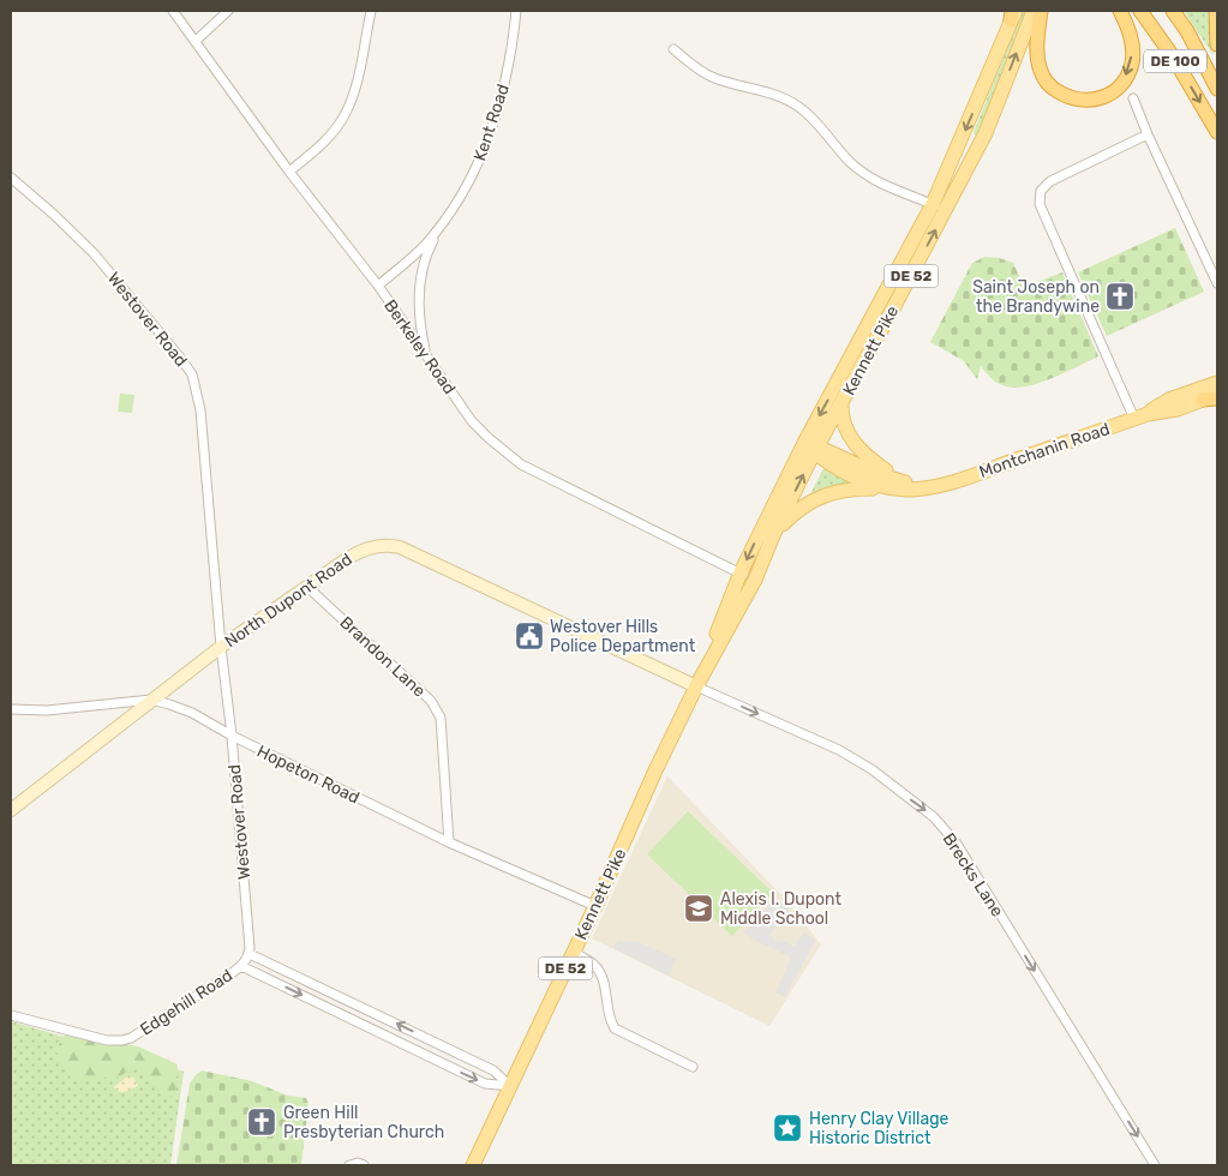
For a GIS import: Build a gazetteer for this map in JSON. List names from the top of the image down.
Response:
{
  "streets": {
    "highway": ["DE 100"],
    "main road": [
      "DE 52",
      "Kennett Pike",
      "Montchanin Road",
      "North Dupont Road"
    ],
    "street": [
      "Kent Road",
      "Westover Road",
      "Berkeley Road",
      "Brandon Lane",
      "Hopeton Road",
      "Brecks Lane",
      "Edgehill Road"
    ]
  },
  "crossings": [
    ["Kent Road", "Berkeley Road"],
    ["Westover Road", "North Dupont Road"],
    ["Westover Road", "Hopeton Road"],
    ["Westover Road", "Edgehill Road"],
    ["Berkeley Road", "Kennett Pike"],
    ["Kennett Pike", "Montchanin Road"],
    ["Kennett Pike", "North Dupont Road"],
    ["Kennett Pike", "Hopeton Road"],
    ["Kennett Pike", "Brecks Lane"],
    ["North Dupont Road", "Brandon Lane"],
    ["North Dupont Road", "Hopeton Road"],
    ["North Dupont Road", "Brecks Lane"],
    ["Brandon Lane", "Hopeton Road"]
  ],
  "one_way": ["Brecks Lane"],
  "places": {
    "church": ["Saint Joseph on the Brandywine", "Green Hill Presbyterian Church"],
    "public building": ["Westover Hills Police Department"],
    "school or university": ["Alexis I. Dupont Middle School"],
    "place": ["Henry Clay Village Historic District"]
  }
}
